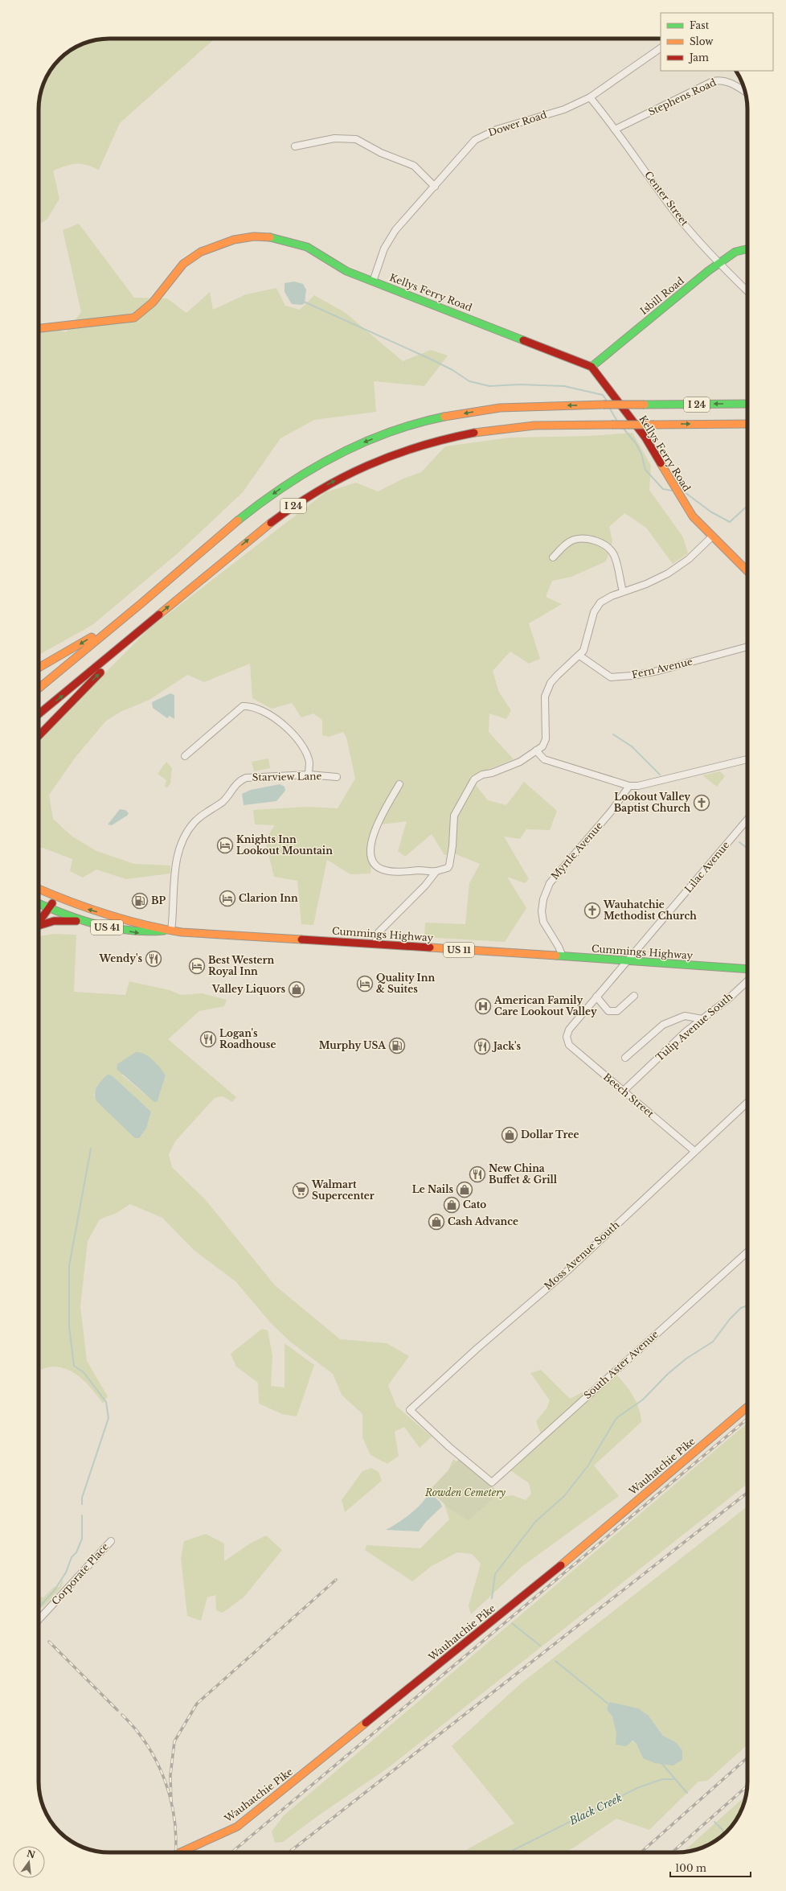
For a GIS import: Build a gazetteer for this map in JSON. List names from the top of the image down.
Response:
{
  "streets": {
    "main road": [
      "Kellys Ferry Road",
      "Isbill Road",
      "I 24",
      "US 41",
      "Cummings Highway",
      "US 11",
      "Wauhatchie Pike"
    ],
    "street": [
      "Stephens Road",
      "Dower Road",
      "Center Street",
      "Fern Avenue",
      "Starview Lane",
      "Myrtle Avenue",
      "Lilac Avenue",
      "Tulip Avenue South",
      "Beech Street",
      "Moss Avenue South",
      "South Aster Avenue",
      "Corporate Place"
    ]
  },
  "crossings": [
    ["Stephens Road", "Center Street"],
    ["Dower Road", "Center Street"],
    ["Dower Road", "Kellys Ferry Road"],
    ["Center Street", "Isbill Road"],
    ["Kellys Ferry Road", "Isbill Road"],
    ["Starview Lane", "Cummings Highway"],
    ["Myrtle Avenue", "Cummings Highway"],
    ["Lilac Avenue", "Cummings Highway"],
    ["Lilac Avenue", "Beech Street"],
    ["Tulip Avenue South", "Beech Street"],
    ["Beech Street", "Moss Avenue South"],
    ["Moss Avenue South", "South Aster Avenue"]
  ],
  "water": ["Black Creek"],
  "parks": ["Rowden Cemetery"],
  "places": {
    "church": ["Lookout Valley Baptist Church", "Wauhatchie Methodist Church"],
    "hotel": [
      "Knights Inn Lookout Mountain",
      "Clarion Inn",
      "Best Western Royal Inn",
      "Quality Inn & Suites"
    ],
    "fuel station": ["BP", "Murphy USA"],
    "restaurant": [
      "Wendy's",
      "Logan's Roadhouse",
      "Jack's",
      "New China Buffet & Grill"
    ],
    "shop": [
      "Valley Liquors",
      "Dollar Tree",
      "Le Nails",
      "Cato",
      "Cash Advance"
    ],
    "hospital": ["American Family Care Lookout Valley"],
    "supermarket": ["Walmart Supercenter"]
  },
  "legend": ["Fast", "Slow", "Jam"],
  "scale_bar": "100 m",
  "north": "top"
}
